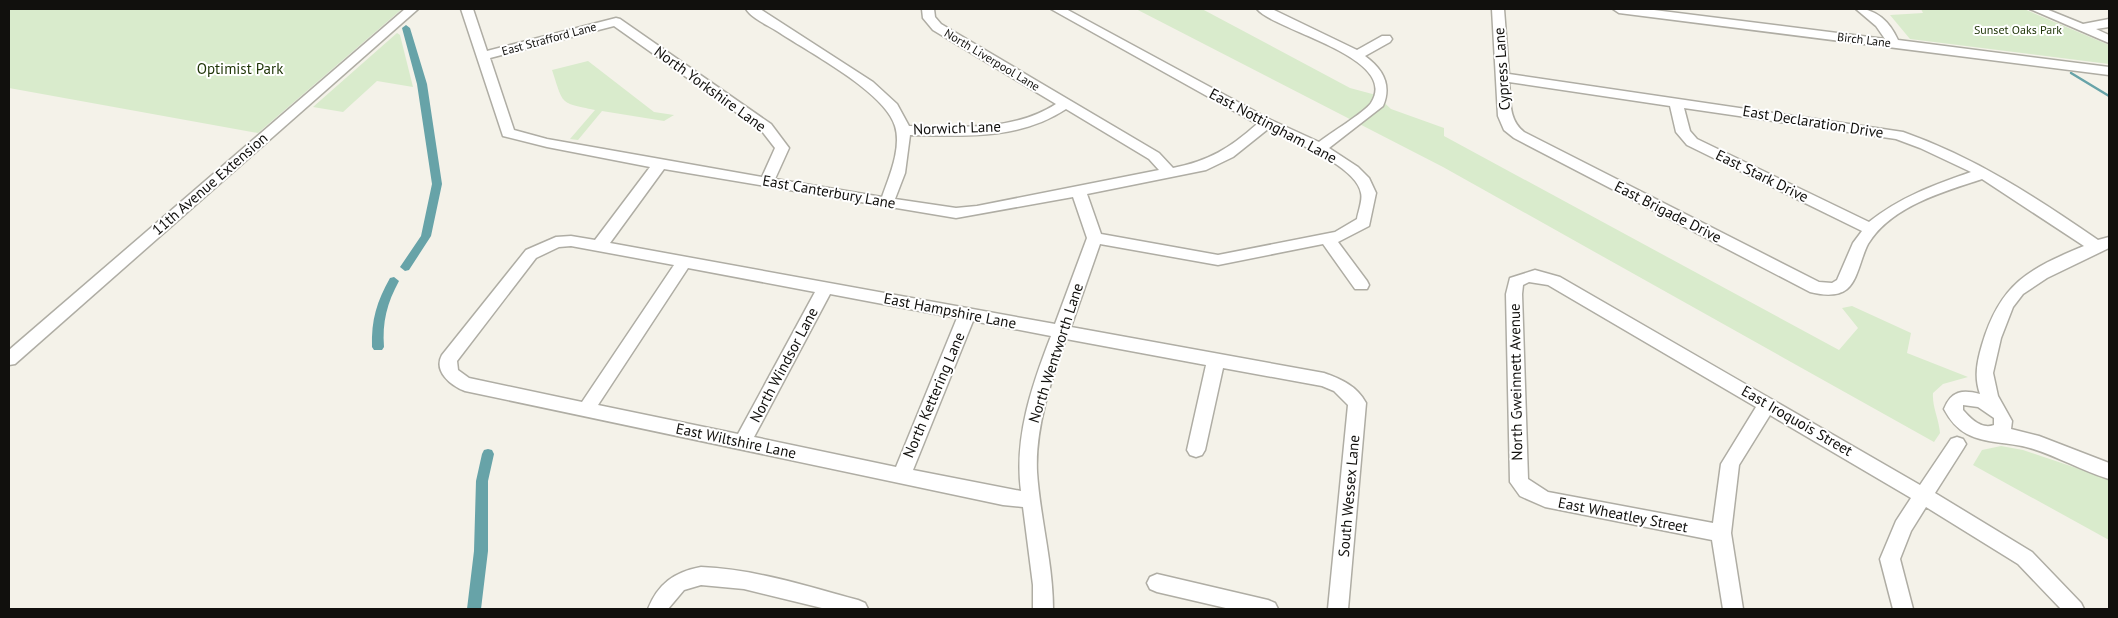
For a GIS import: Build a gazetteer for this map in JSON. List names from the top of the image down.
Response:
{
  "streets": {
    "street": [
      "East Strafford Lane",
      "Birch Lane",
      "North Liverpool Lane",
      "Cypress Lane",
      "North Yorkshire Lane",
      "East Declaration Drive",
      "East Nottingham Lane",
      "Norwich Lane",
      "East Stark Drive",
      "11th Avenue Extension",
      "East Canterbury Lane",
      "East Brigade Drive",
      "East Hampshire Lane",
      "North Wentworth Lane",
      "North Windsor Lane",
      "North Gweinnett Avenue",
      "North Kettering Lane",
      "East Iroquois Street",
      "East Wiltshire Lane",
      "South Wessex Lane",
      "East Wheatley Street"
    ]
  },
  "crossings": [
    ["East Strafford Lane", "North Yorkshire Lane"],
    ["East Strafford Lane", "East Canterbury Lane"],
    ["North Liverpool Lane", "Norwich Lane"],
    ["North Liverpool Lane", "East Canterbury Lane"],
    ["Cypress Lane", "East Declaration Drive"],
    ["Cypress Lane", "East Brigade Drive"],
    ["North Yorkshire Lane", "East Canterbury Lane"],
    ["East Declaration Drive", "East Stark Drive"],
    ["East Nottingham Lane", "East Canterbury Lane"],
    ["East Nottingham Lane", "North Wentworth Lane"],
    ["East Stark Drive", "East Brigade Drive"],
    ["East Hampshire Lane", "North Wentworth Lane"],
    ["East Hampshire Lane", "North Windsor Lane"],
    ["East Hampshire Lane", "North Kettering Lane"],
    ["East Hampshire Lane", "East Wiltshire Lane"],
    ["East Hampshire Lane", "South Wessex Lane"],
    ["North Wentworth Lane", "East Wiltshire Lane"],
    ["North Windsor Lane", "East Wiltshire Lane"],
    ["North Gweinnett Avenue", "East Iroquois Street"],
    ["North Gweinnett Avenue", "East Wheatley Street"],
    ["North Kettering Lane", "East Wiltshire Lane"]
  ],
  "parks": ["Sunset Oaks Park", "Optimist Park"]
}
